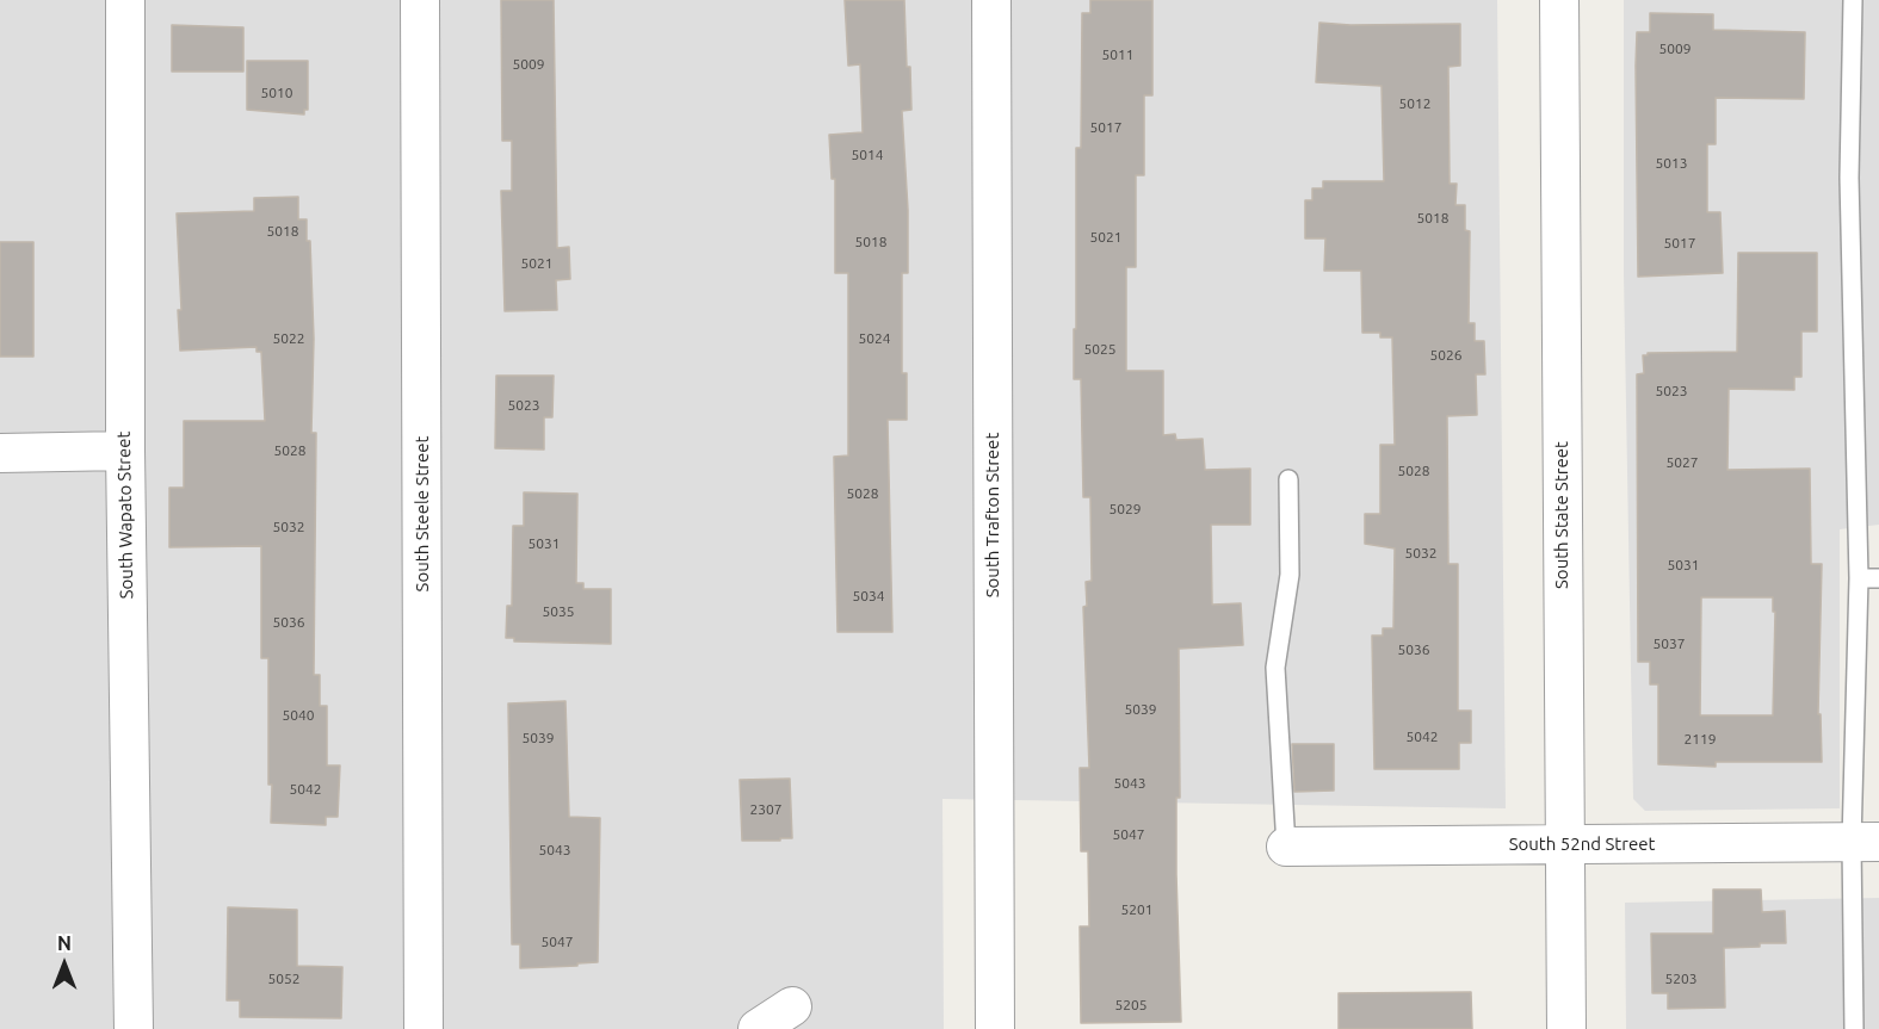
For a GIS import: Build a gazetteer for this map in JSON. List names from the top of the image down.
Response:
{
  "streets": {
    "street": [
      "South Steele Street",
      "South Wapato Street",
      "South Trafton Street",
      "South State Street",
      "South 52nd Street"
    ]
  },
  "crossings": [
    ["South State Street", "South 52nd Street"]
  ],
  "house_numbers": [
    "5009",
    "5011",
    "5009",
    "5010",
    "5012",
    "5017",
    "5014",
    "5013",
    "5018",
    "5018",
    "5021",
    "5018",
    "5017",
    "5021",
    "5022",
    "5024",
    "5025",
    "5026",
    "5023",
    "5023",
    "5028",
    "5027",
    "5028",
    "5028",
    "5029",
    "5032",
    "5031",
    "5032",
    "5031",
    "5034",
    "5035",
    "5036",
    "5037",
    "5036",
    "5039",
    "5040",
    "5042",
    "5039",
    "2119",
    "5043",
    "5042",
    "2307",
    "5047",
    "5043",
    "5201",
    "5047",
    "5052",
    "5203",
    "5205"
  ],
  "north": "top"
}
